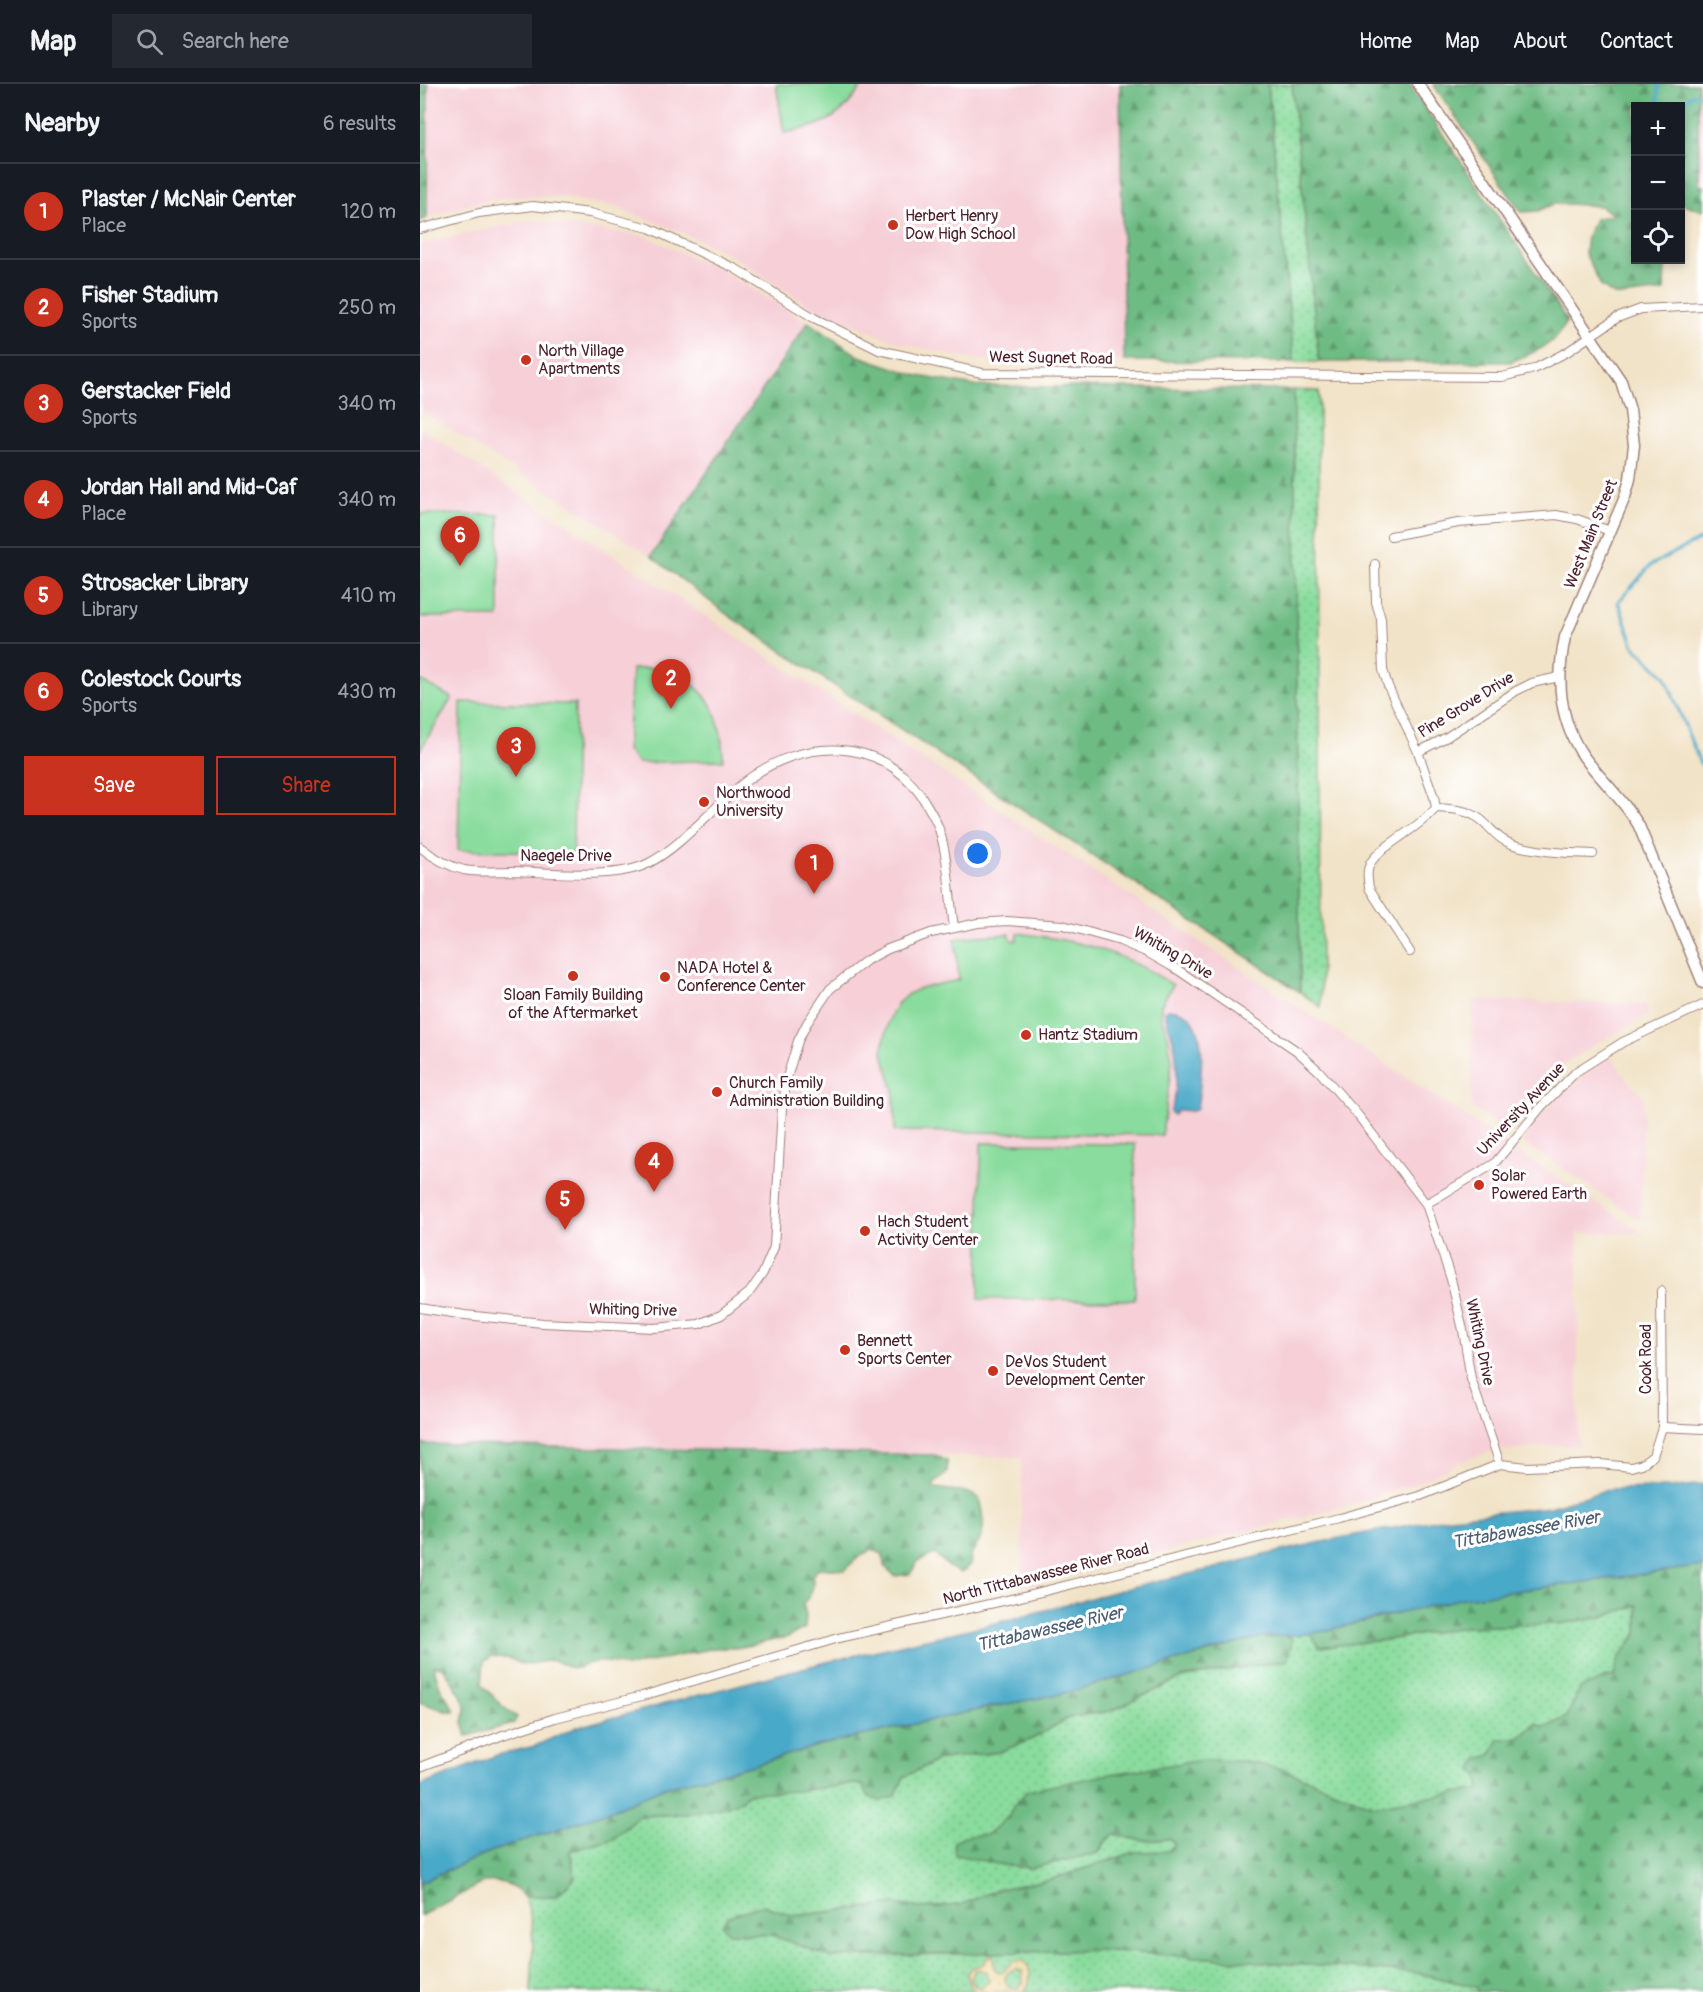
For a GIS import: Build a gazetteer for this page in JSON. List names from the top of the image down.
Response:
{
  "streets": {
    "street": [
      "West Sugnet Road",
      "West Main Street",
      "Pine Grove Drive",
      "Naegele Drive",
      "Whiting Drive",
      "University Avenue",
      "Cook Road",
      "North Tittabawassee River Road"
    ]
  },
  "crossings": [
    ["West Sugnet Road", "West Main Street"],
    ["West Main Street", "Pine Grove Drive"],
    ["Naegele Drive", "Whiting Drive"],
    ["Whiting Drive", "University Avenue"],
    ["Whiting Drive", "North Tittabawassee River Road"],
    ["Cook Road", "North Tittabawassee River Road"]
  ],
  "water": ["Tittabawassee River"],
  "places": [
    "Herbert Henry Dow High School",
    "North Village Apartments",
    "Northwood University",
    "Sloan Family Building of the Aftermarket",
    "NADA Hotel & Conference Center",
    "Hantz Stadium",
    "Church Family Administration Building",
    "Solar Powered Earth",
    "Hach Student Activity Center",
    "Bennett Sports Center",
    "DeVos Student Development Center"
  ],
  "page": {
    "header": "Map",
    "search": "Search here",
    "nav": [
      "Home",
      "Map",
      "About",
      "Contact"
    ],
    "heading": ["Nearby", "6 results"],
    "map_buttons": ["+", "−"],
    "list": [
      {
        "mark": "1",
        "name": "Plaster / McNair Center",
        "note": "Place",
        "value": "120 m"
      },
      {
        "mark": "2",
        "name": "Fisher Stadium",
        "note": "Sports",
        "value": "250 m"
      },
      {
        "mark": "3",
        "name": "Gerstacker Field",
        "note": "Sports",
        "value": "340 m"
      },
      {
        "mark": "4",
        "name": "Jordan Hall and Mid-Caf",
        "note": "Place",
        "value": "340 m"
      },
      {
        "mark": "5",
        "name": "Strosacker Library",
        "note": "Library",
        "value": "410 m"
      },
      {
        "mark": "6",
        "name": "Colestock Courts",
        "note": "Sports",
        "value": "430 m"
      }
    ],
    "pins": [
      "6",
      "2",
      "3",
      "1",
      "4",
      "5"
    ],
    "buttons": ["Save", "Share"]
  }
}
